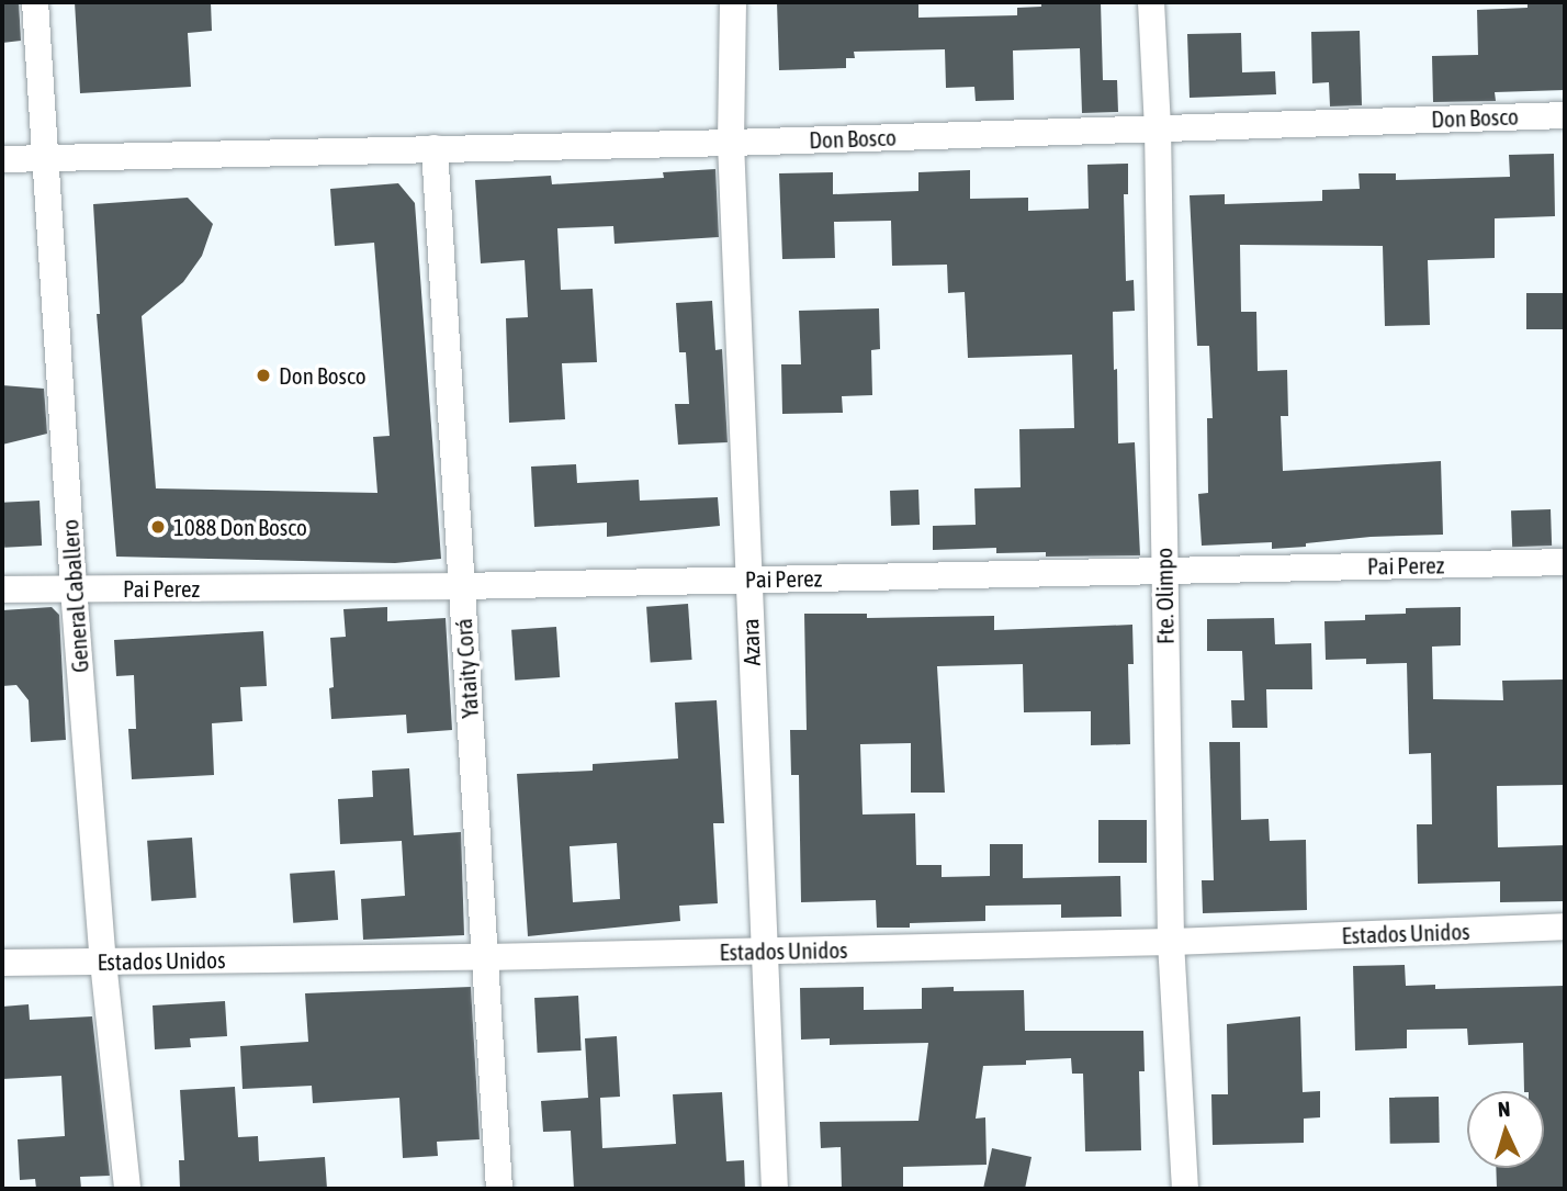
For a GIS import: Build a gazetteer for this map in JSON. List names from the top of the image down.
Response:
{
  "streets": {
    "street": [
      "Don Bosco",
      "Pai Perez",
      "General Caballero",
      "Fte. Olimpo",
      "Azara",
      "Yataity Corá",
      "Estados Unidos"
    ]
  },
  "crossings": [
    ["Don Bosco", "General Caballero"],
    ["Don Bosco", "Fte. Olimpo"],
    ["Don Bosco", "Azara"],
    ["Don Bosco", "Yataity Corá"],
    ["Pai Perez", "General Caballero"],
    ["Pai Perez", "Fte. Olimpo"],
    ["Pai Perez", "Azara"],
    ["Pai Perez", "Yataity Corá"],
    ["General Caballero", "Estados Unidos"],
    ["Fte. Olimpo", "Estados Unidos"],
    ["Azara", "Estados Unidos"],
    ["Yataity Corá", "Estados Unidos"]
  ],
  "places": ["Don Bosco", "1088 Don Bosco"],
  "north": "top"
}
